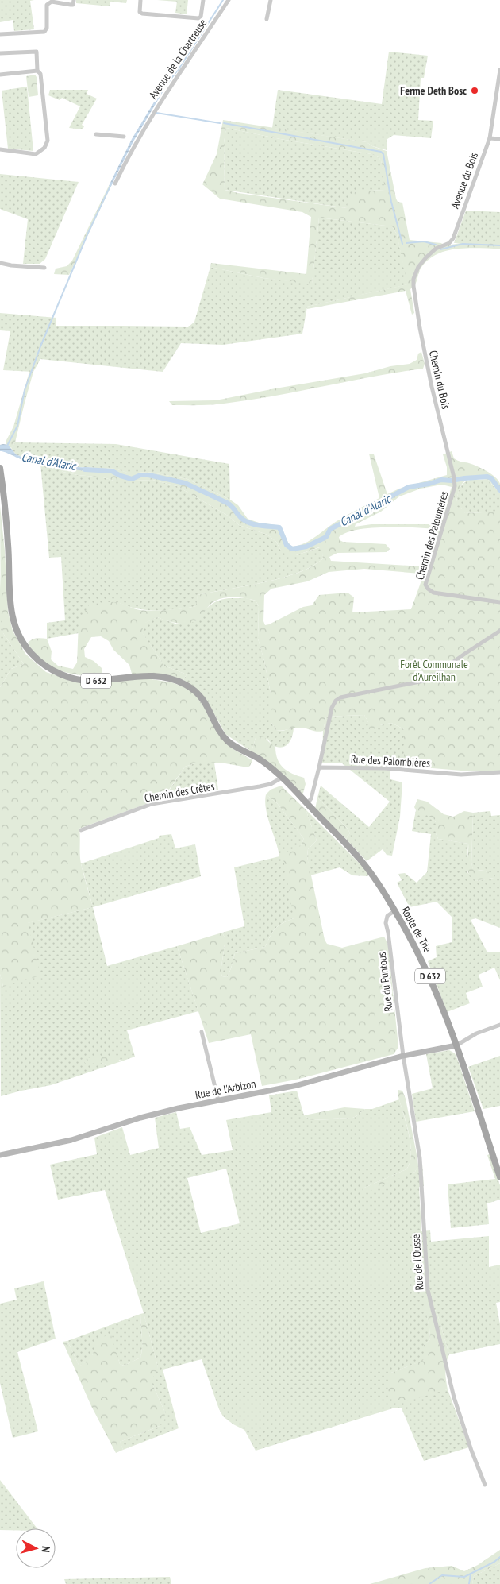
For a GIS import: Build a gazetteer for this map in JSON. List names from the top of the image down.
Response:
{
  "streets": {
    "main road": ["D 632", "Route de Trie"],
    "street": [
      "Avenue de la Chartreuse",
      "Avenue du Bois",
      "Chemin du Bois",
      "Chemin des Paloumères",
      "Rue des Palombières",
      "Chemin des Crêtes",
      "Rue du Puntous",
      "Rue de l'Arbizon",
      "Rue de l'Ousse"
    ]
  },
  "crossings": [
    ["Avenue du Bois", "Chemin du Bois"],
    ["Chemin du Bois", "Chemin des Paloumères"],
    ["D 632", "Chemin des Crêtes"],
    ["D 632", "Route de Trie"],
    ["Route de Trie", "Rue du Puntous"],
    ["Route de Trie", "Rue de l'Arbizon"],
    ["Rue du Puntous", "Rue de l'Arbizon"],
    ["Rue du Puntous", "Rue de l'Ousse"],
    ["Rue de l'Arbizon", "Rue de l'Ousse"]
  ],
  "water": ["Canal d'Alaric"],
  "parks": ["Forêt Communale d'Aureilhan"],
  "places": ["Ferme Deth Bosc"],
  "north": "right"
}
